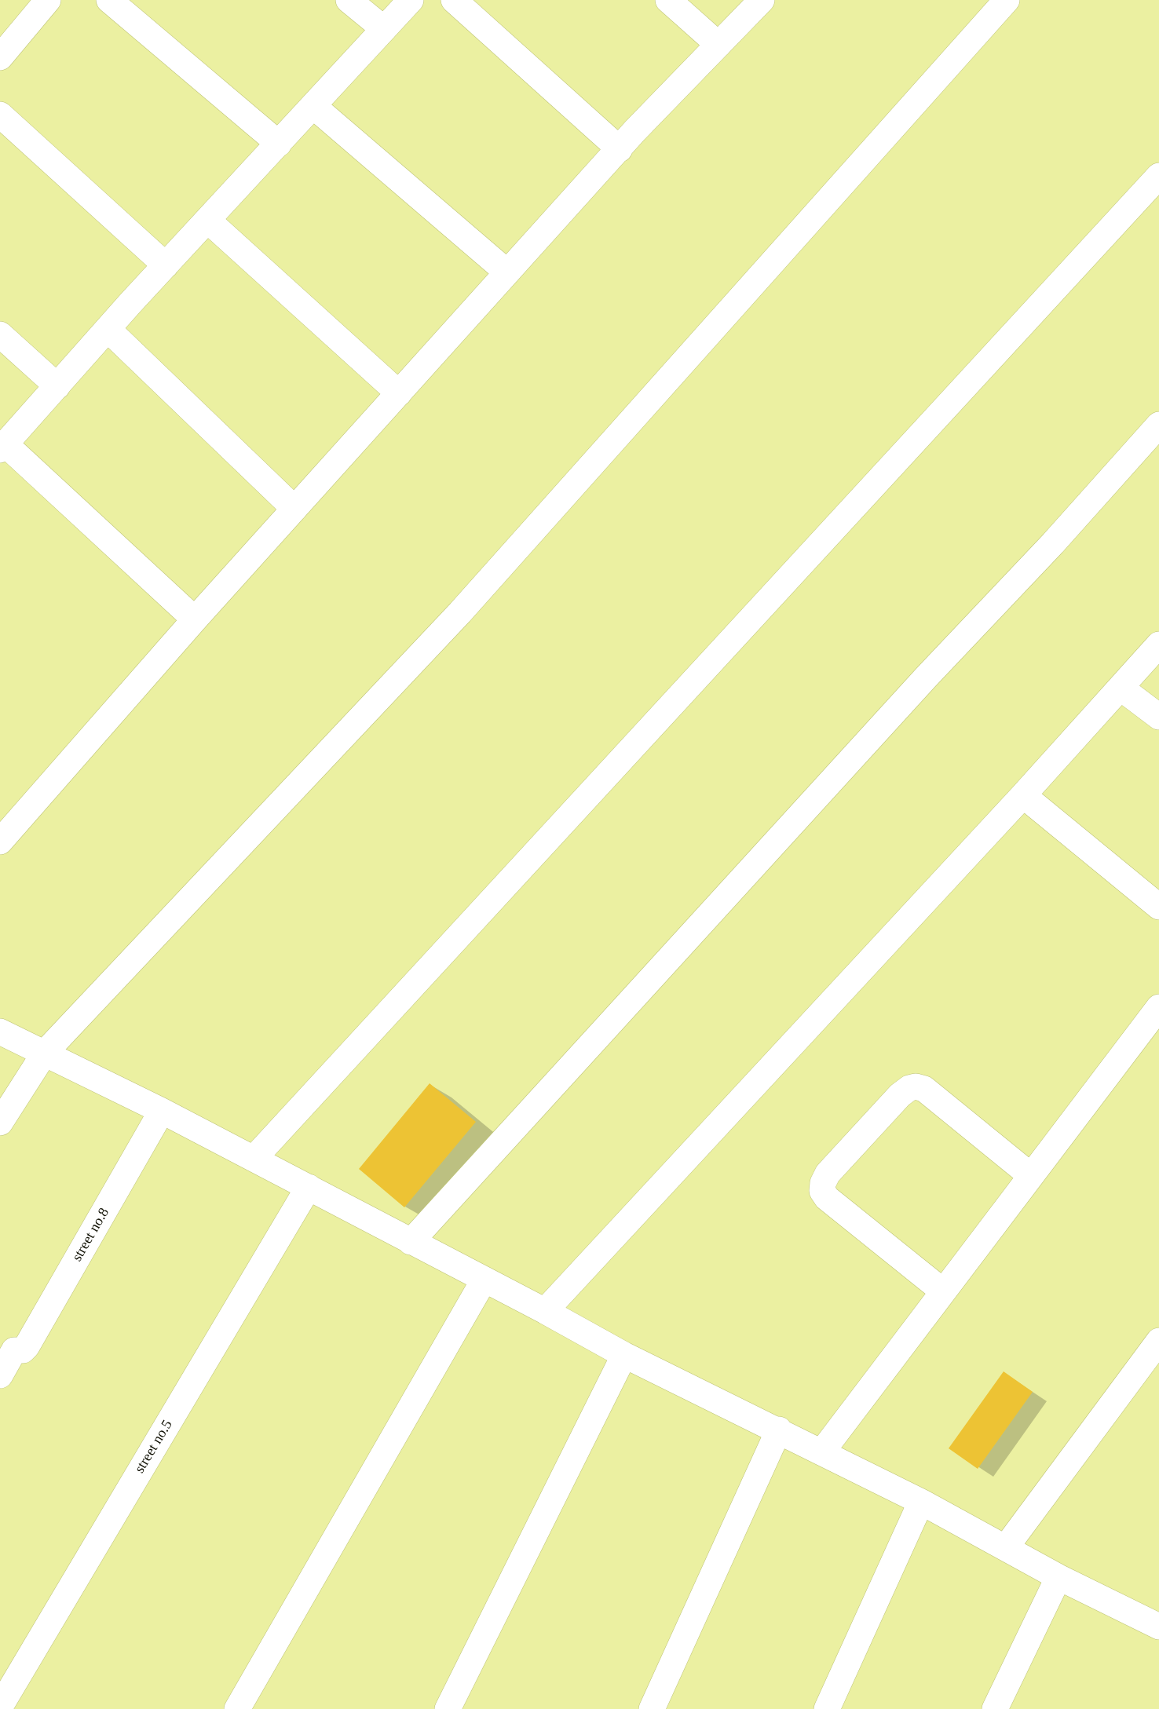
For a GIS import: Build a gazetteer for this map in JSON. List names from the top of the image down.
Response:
{
  "streets": {
    "street": ["street no.8", "street no.5"]
  }
}
